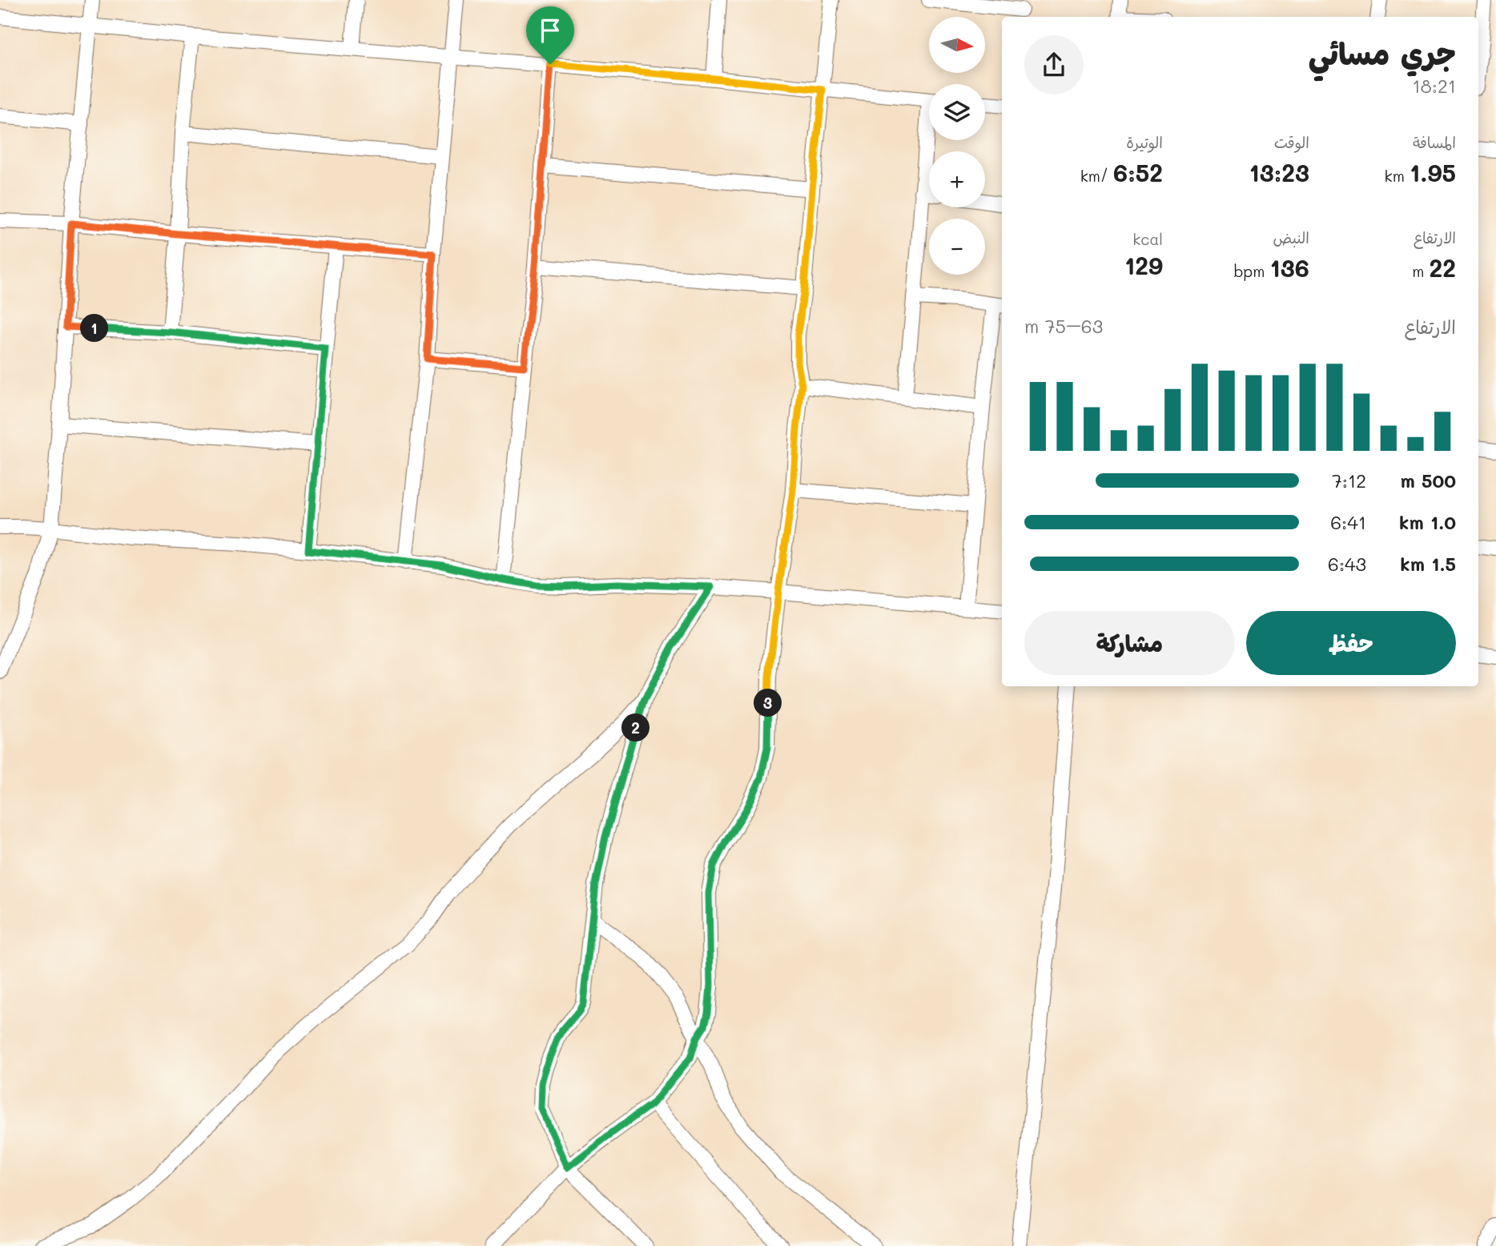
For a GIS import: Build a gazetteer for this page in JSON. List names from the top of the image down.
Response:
{
  "north": "right",
  "page": {
    "map_buttons": ["+", "−"],
    "heading": ["جري مسائي", "18:21"],
    "stats": [
      ["المسافة", "1.95 km"],
      ["الوقت", "13:23"],
      ["الوتيرة", "6:52 /km"],
      ["الارتفاع", "22 m"],
      ["النبض", "136 bpm"],
      ["kcal", "129"]
    ],
    "chart": ["الارتفاع", "63–75 m"],
    "pins": ["1", "3", "2"],
    "list": [
      {
        "name": "500 m",
        "note": "7:12"
      },
      {
        "name": "1.0 km",
        "note": "6:41"
      },
      {
        "name": "1.5 km",
        "note": "6:43"
      }
    ],
    "buttons": ["حفظ", "مشاركة"]
  }
}
